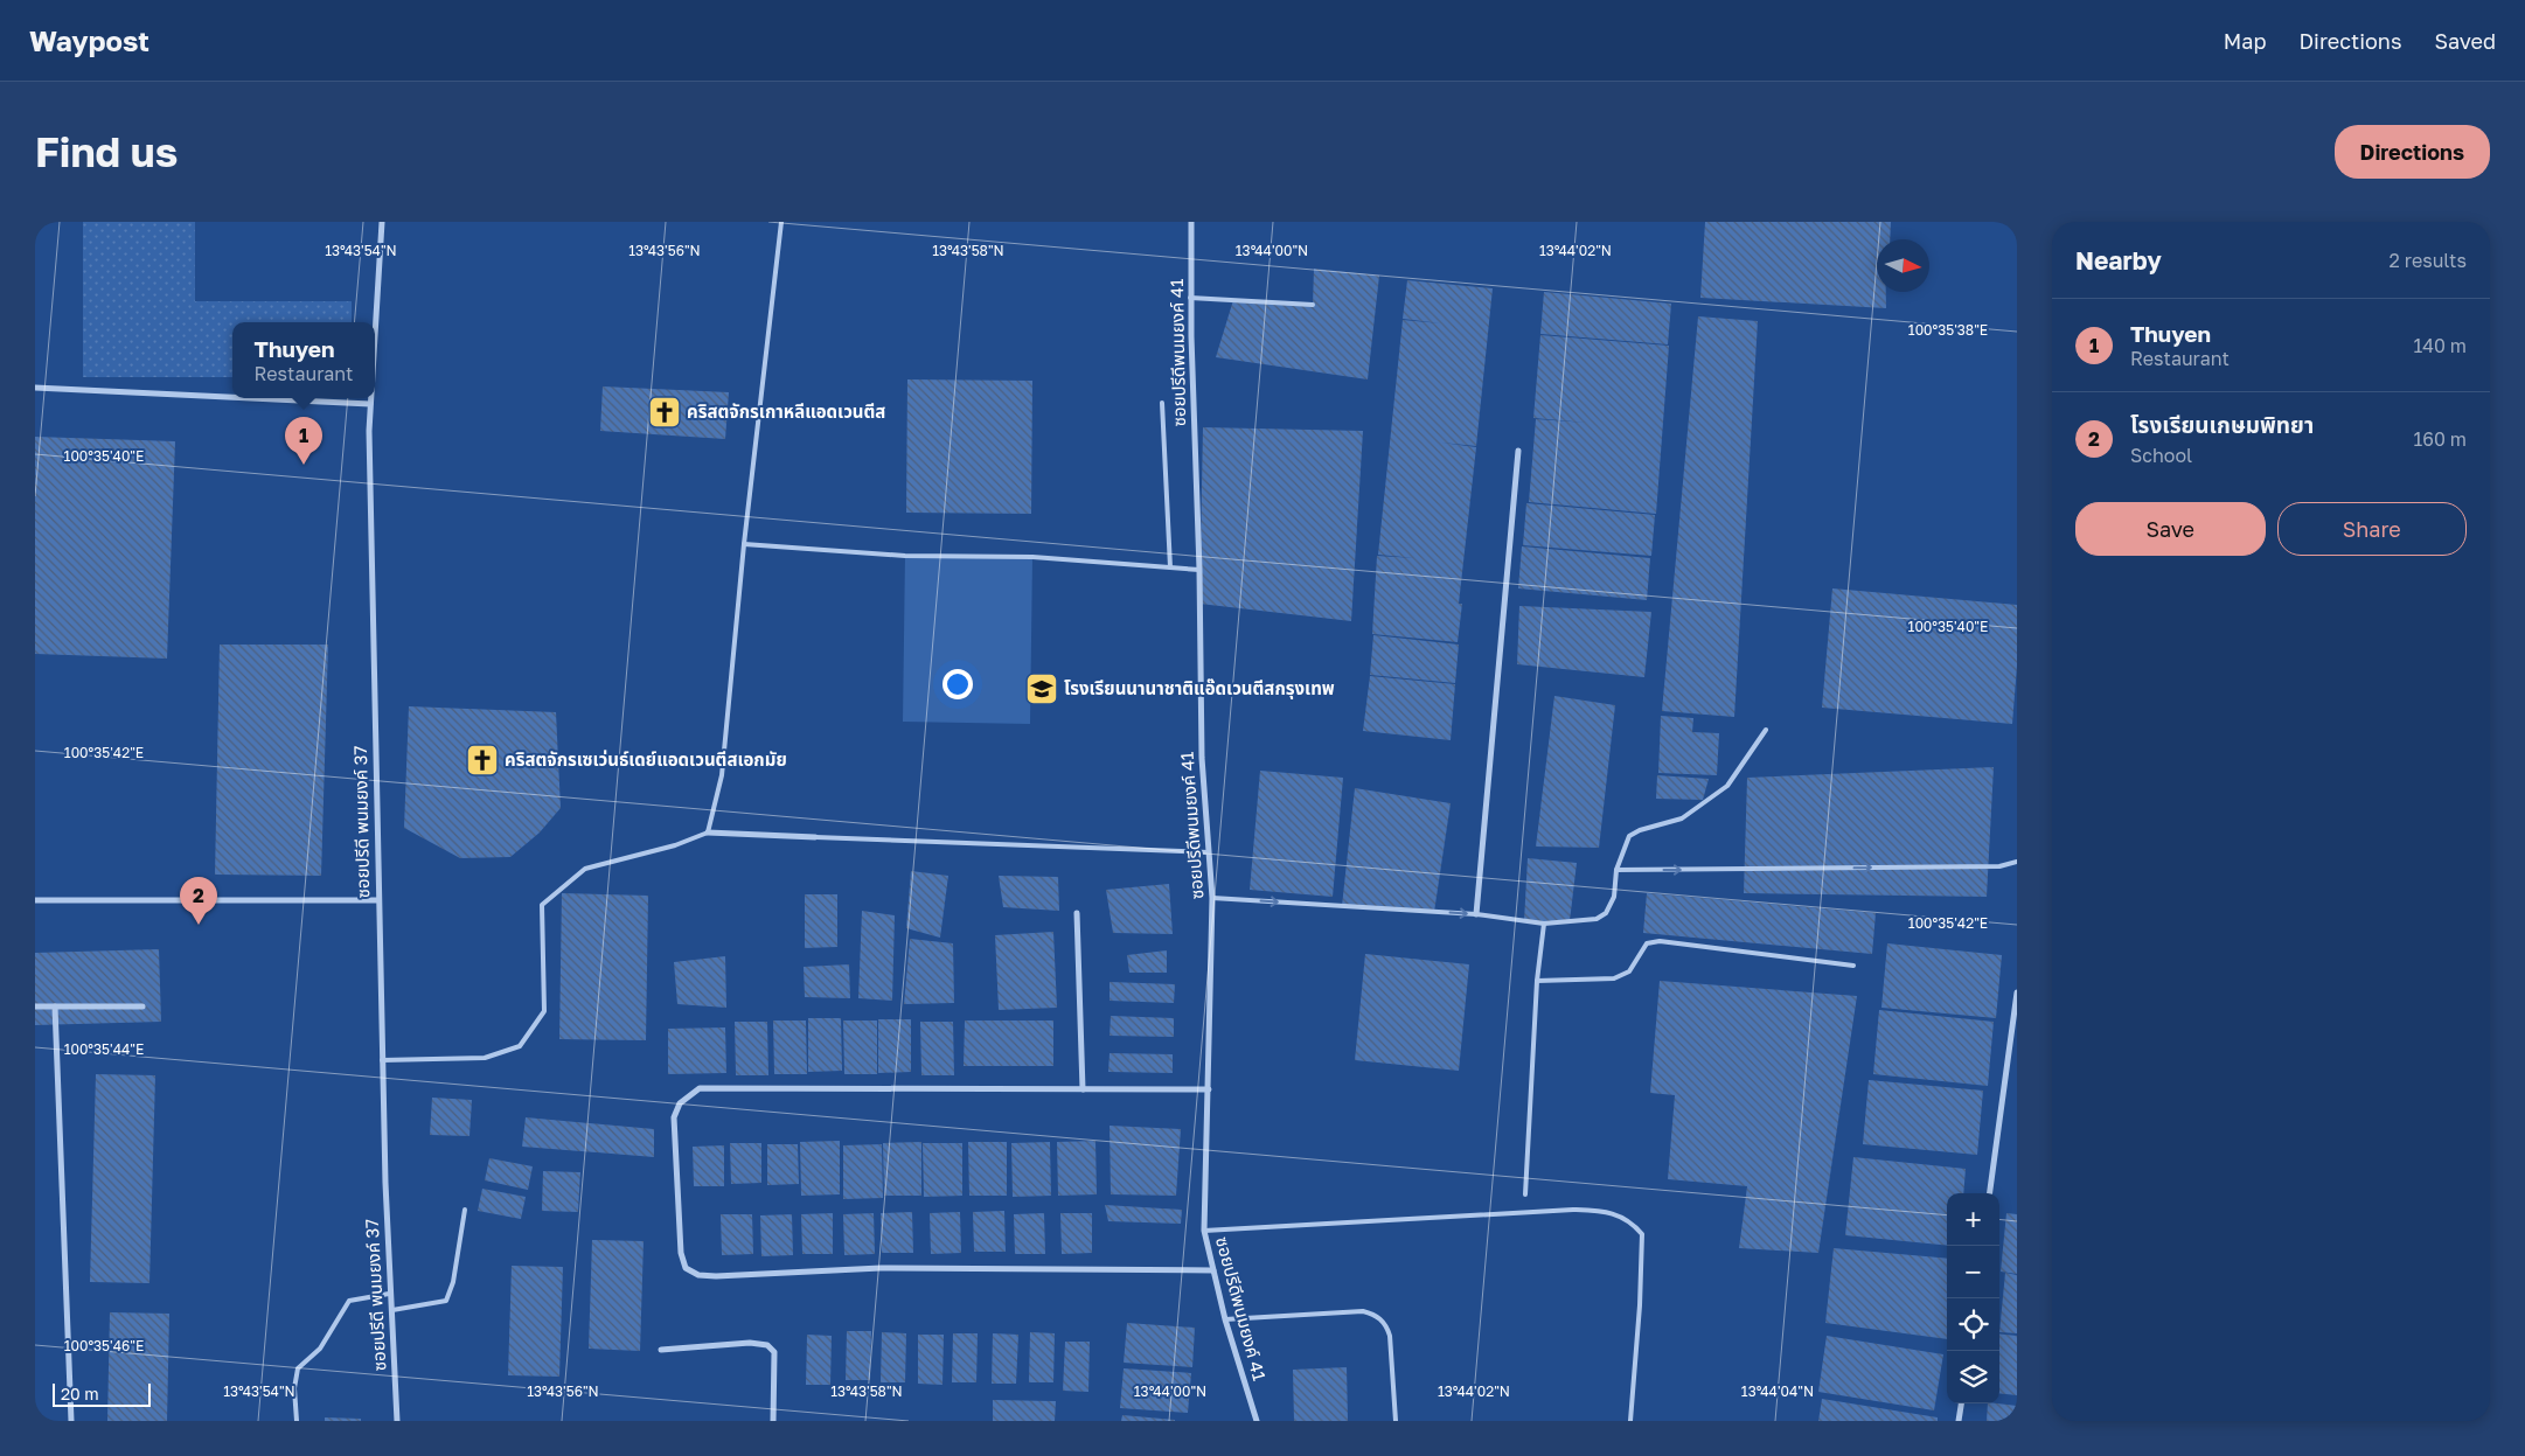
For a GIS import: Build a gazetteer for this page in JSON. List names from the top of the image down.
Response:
{
  "streets": {
    "street": ["ซอยปรีดีพนมยงค์ 41", "ซอยปรีดี พนมยงค์ 37"]
  },
  "places": {
    "church": ["คริสตจักรเกาหลีแอดเวนตีส", "คริสตจักรเซเว่นธ์เดย์แอดเวนตีสเอกมัย"],
    "school or university": ["โรงเรียนนานาชาติแอ๊ดเวนตีสกรุงเทพ"]
  },
  "scale_bar": "20 m",
  "north": "right",
  "page": {
    "header": "Waypost",
    "nav": ["Map", "Directions", "Saved"],
    "buttons": [
      "Directions",
      ["Save", "Share"]
    ],
    "title": "Find us",
    "heading": ["Nearby", "2 results"],
    "list": [
      {
        "mark": "1",
        "name": "Thuyen",
        "note": "Restaurant",
        "value": "140 m"
      },
      {
        "mark": "2",
        "name": "โรงเรียนเกษมพิทยา",
        "note": "School",
        "value": "160 m"
      }
    ],
    "popup": ["Thuyen", "Restaurant"],
    "pins": ["1", "2"],
    "map_buttons": ["+", "−"],
    "scale": "20 m"
  },
  "coordinates": [
    "13°43'54\"N",
    "13°43'56\"N",
    "13°43'58\"N",
    "13°44'00\"N",
    "13°44'02\"N",
    "100°35'38\"E",
    "100°35'40\"E",
    "100°35'42\"E",
    "100°35'44\"E",
    "100°35'46\"E",
    "13°44'04\"N"
  ]
}
